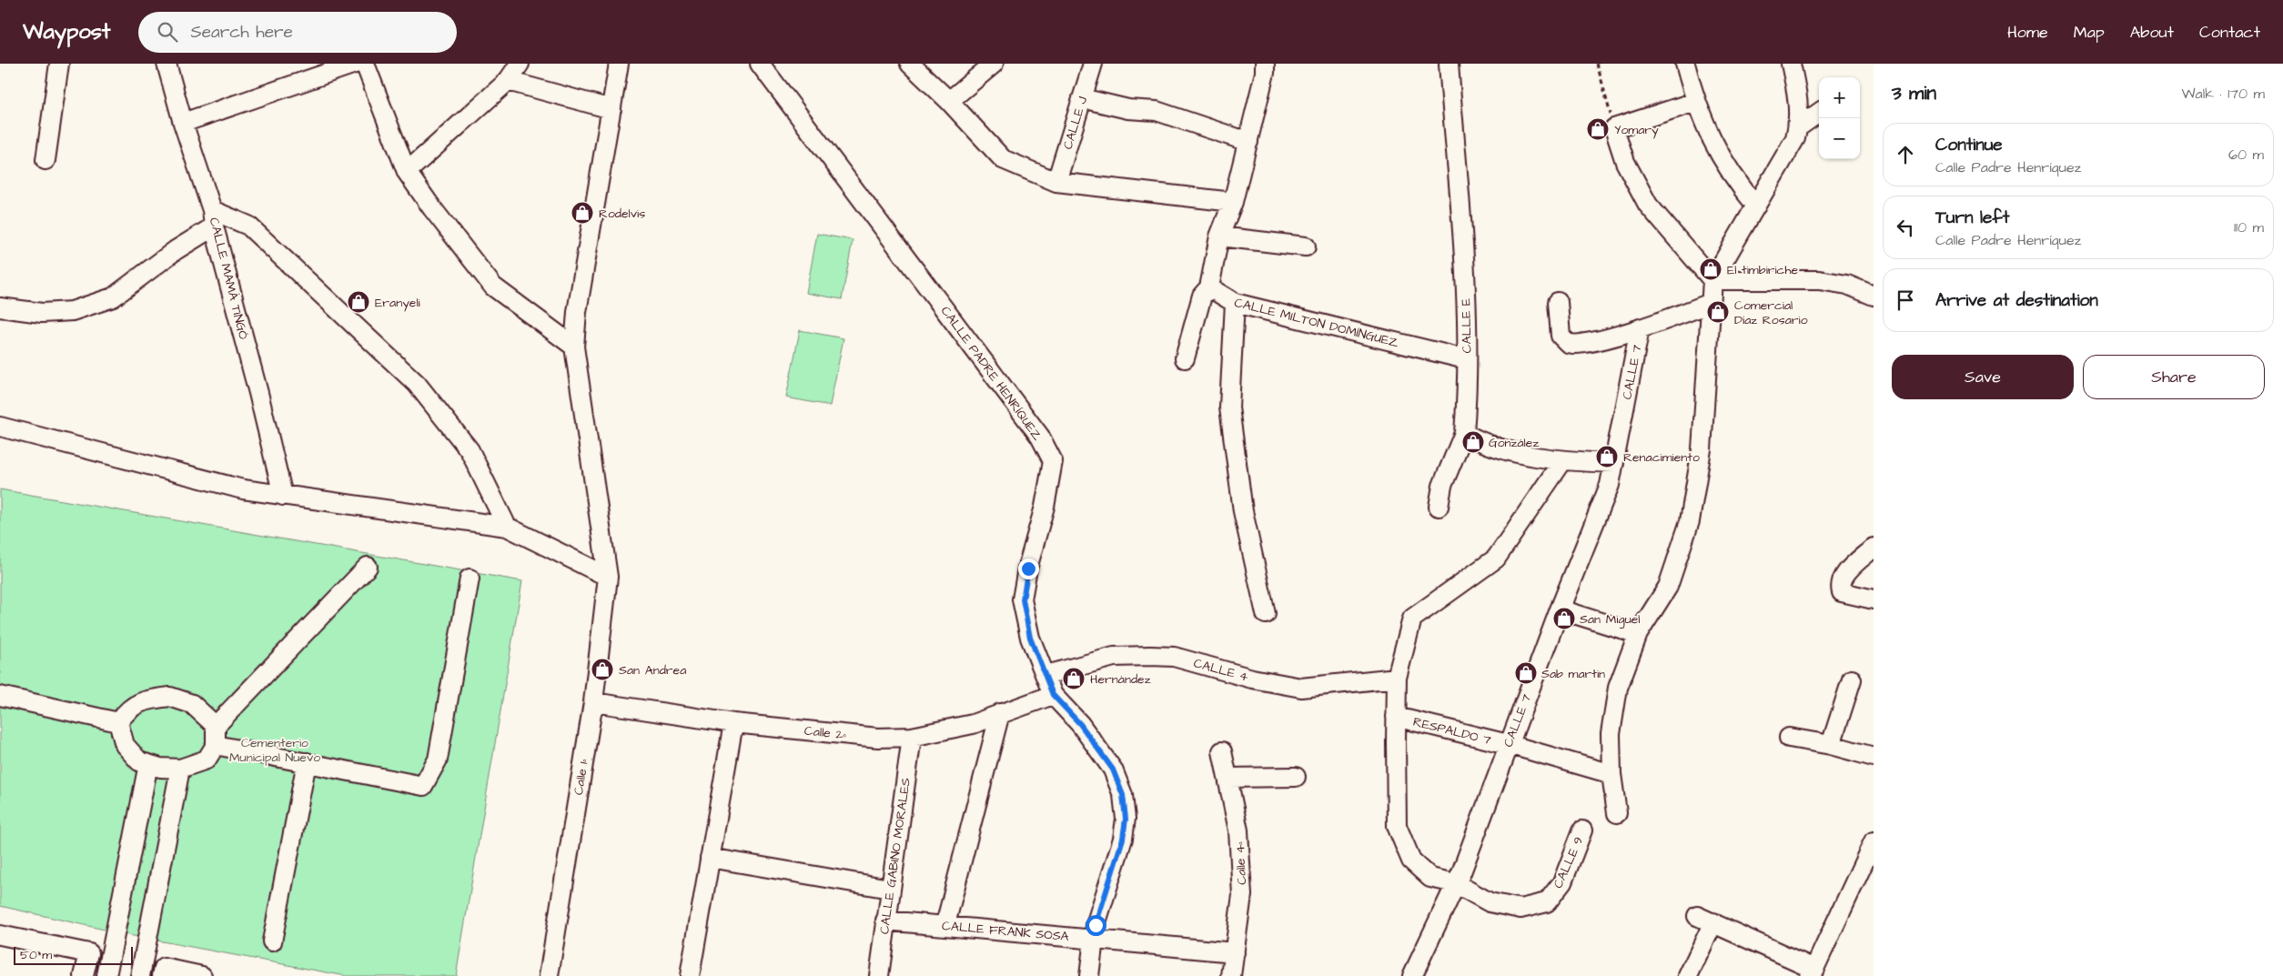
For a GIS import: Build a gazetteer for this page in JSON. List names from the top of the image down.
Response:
{
  "streets": {
    "street": [
      "CALLE J",
      "CALLE MAMÁ TINGÓ",
      "CALLE MILTON DOMÍNGUEZ",
      "CALLE E",
      "CALLE 7",
      "CALLE PADRE HENRÍQUEZ",
      "CALLE 4",
      "RESPALDO 7",
      "Calle 2ª",
      "Calle 1ª",
      "CALLE GABINO MORALES",
      "CALLE 9",
      "Calle 4ª",
      "CALLE FRANK SOSA"
    ]
  },
  "crossings": [
    ["CALLE MILTON DOMÍNGUEZ", "CALLE E"],
    ["CALLE 7", "RESPALDO 7"],
    ["CALLE 7", "CALLE 9"],
    ["CALLE PADRE HENRÍQUEZ", "CALLE 4"],
    ["CALLE PADRE HENRÍQUEZ", "Calle 2ª"],
    ["CALLE PADRE HENRÍQUEZ", "CALLE FRANK SOSA"],
    ["CALLE 4", "CALLE 9"],
    ["RESPALDO 7", "CALLE 9"],
    ["Calle 2ª", "Calle 1ª"],
    ["Calle 2ª", "CALLE GABINO MORALES"],
    ["CALLE GABINO MORALES", "CALLE FRANK SOSA"],
    ["Calle 4ª", "CALLE FRANK SOSA"]
  ],
  "parks": ["Cementerio Municipal Nuevo"],
  "places": {
    "shop": [
      "Yomary",
      "Rodelvis",
      "El timbiriche",
      "Eranyeli",
      "Comercial Díaz Rosario",
      "González",
      "Renacimiento",
      "San Miguel",
      "San Andrea",
      "Sab martin",
      "Hernández"
    ]
  },
  "scale_bar": "50 m",
  "page": {
    "header": "Waypost",
    "search": "Search here",
    "nav": [
      "Home",
      "Map",
      "About",
      "Contact"
    ],
    "heading": ["3 min", "Walk · 170 m"],
    "map_buttons": ["+", "−"],
    "list": [
      ["Continue", "Calle Padre Henríquez", "60 m"],
      ["Turn left", "Calle Padre Henríquez", "110 m"],
      "Arrive at destination"
    ],
    "buttons": ["Save", "Share"],
    "scale": "50 m"
  }
}
